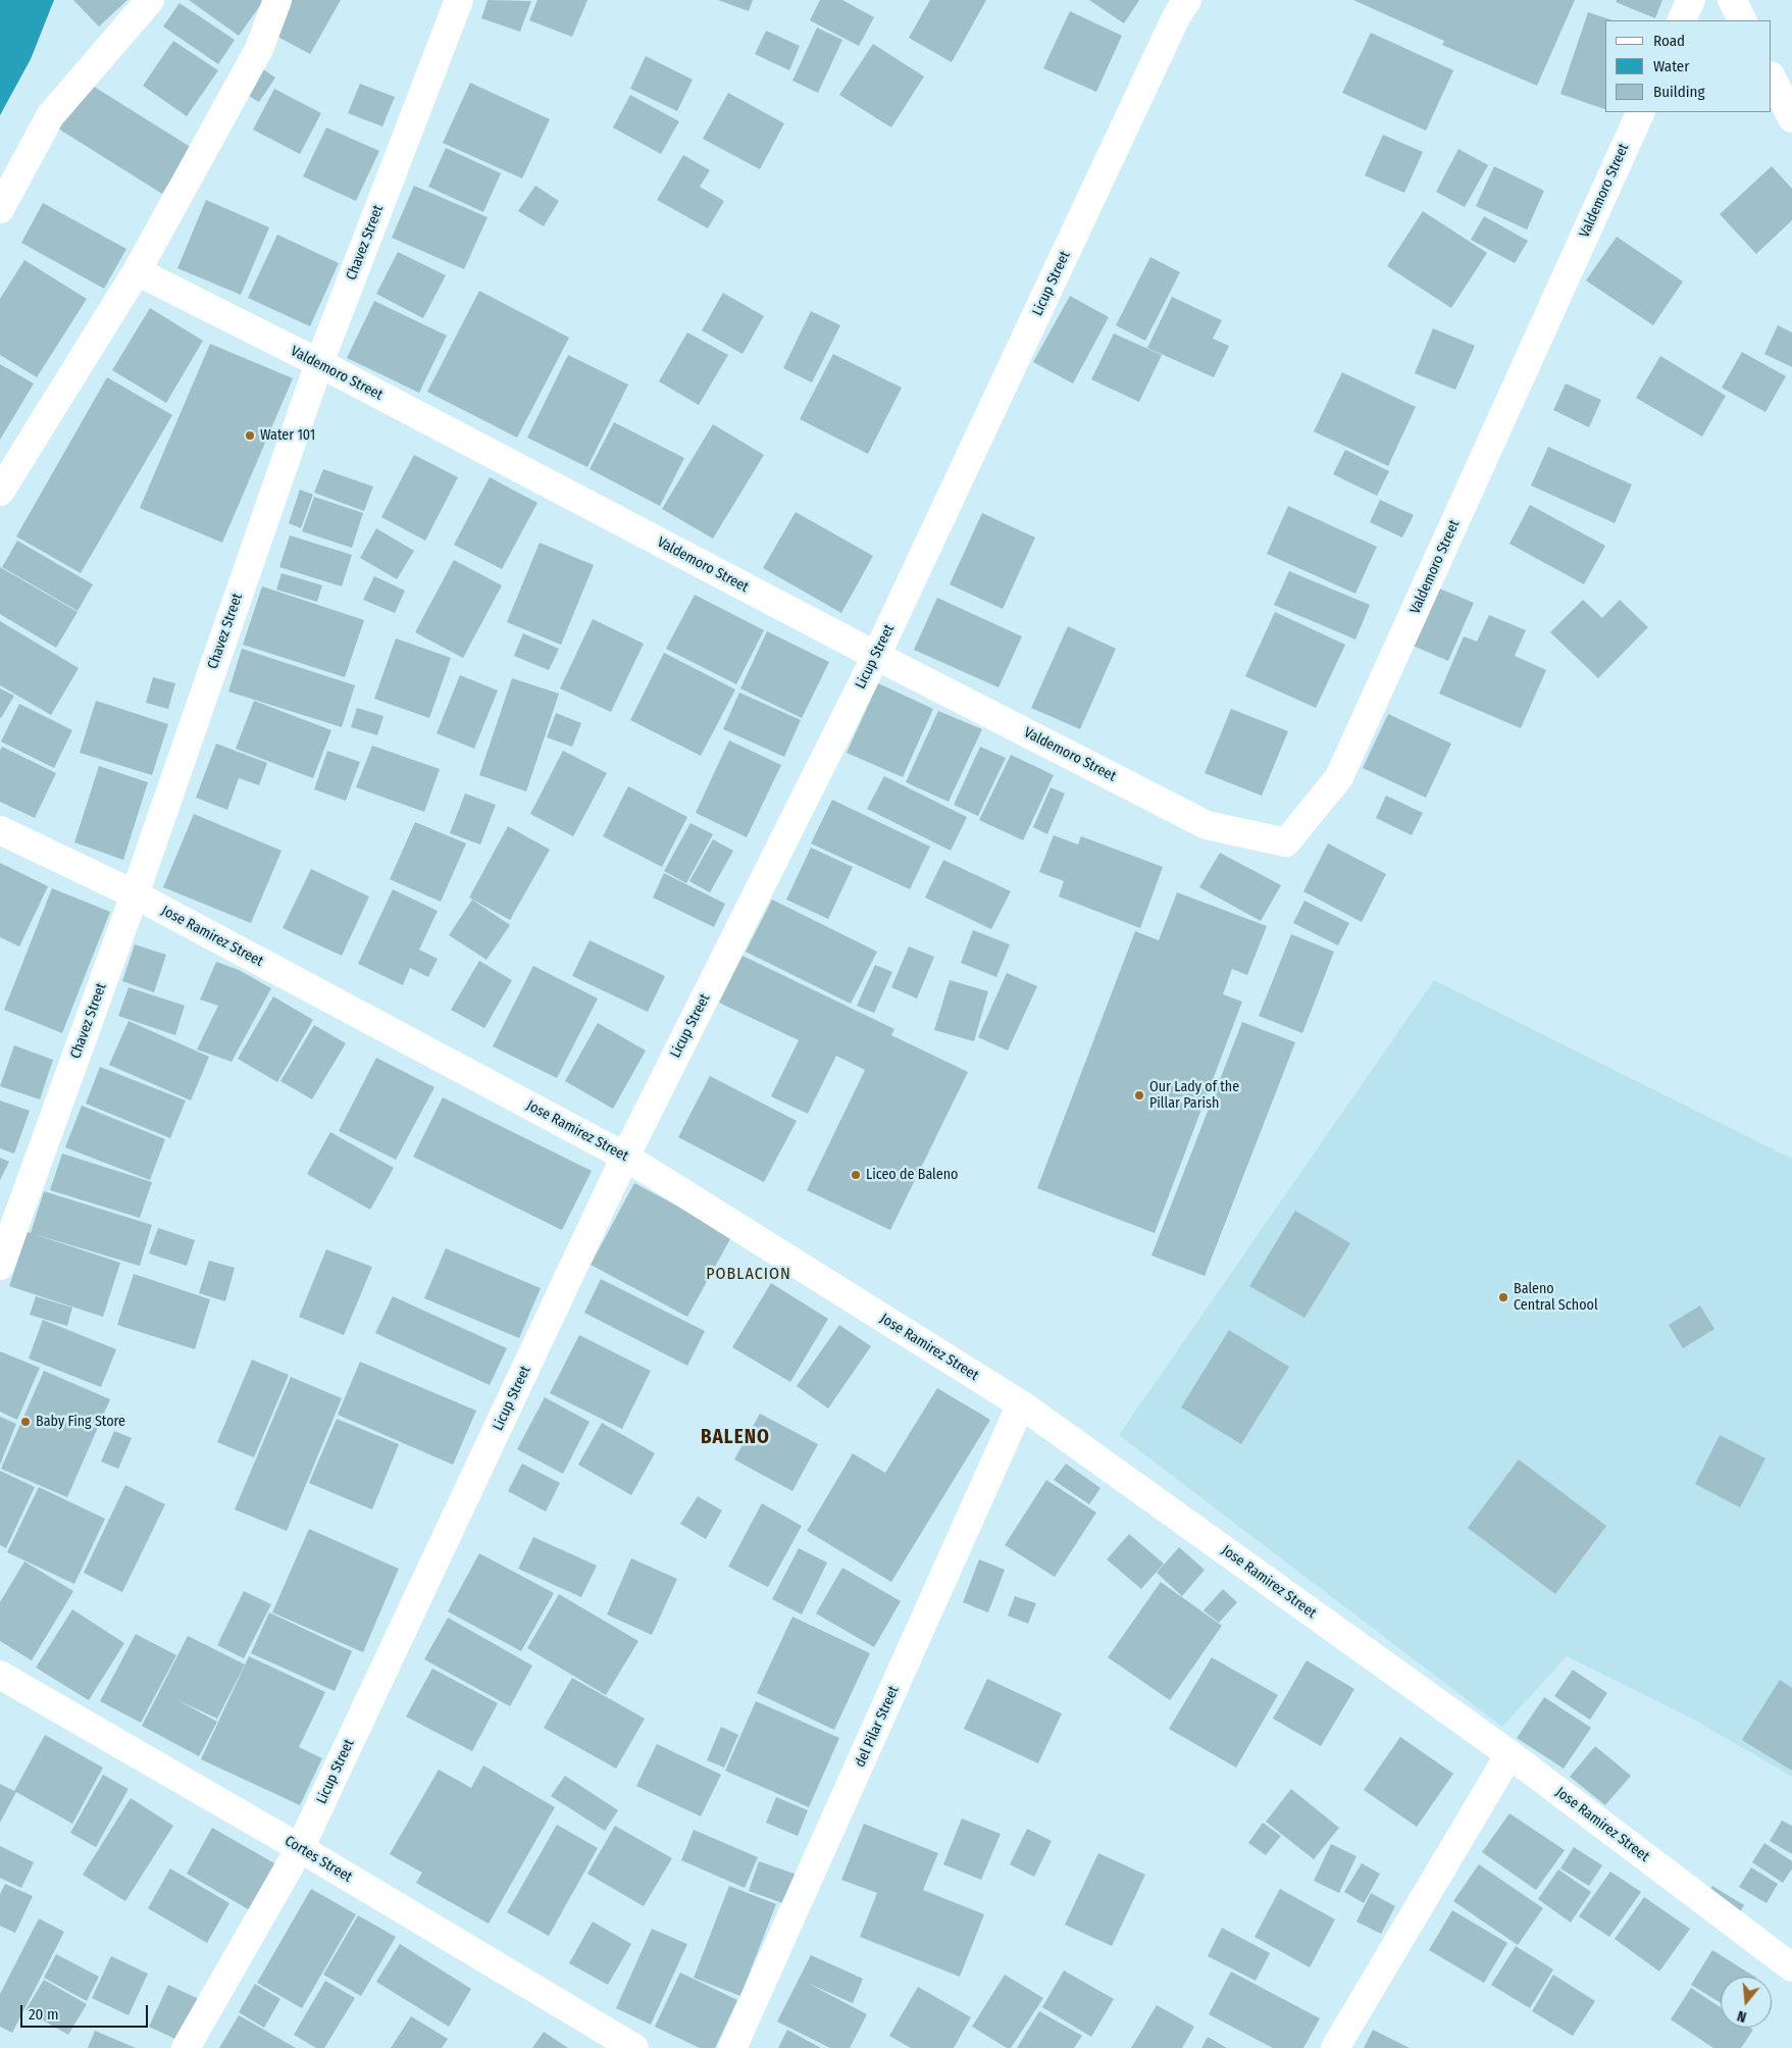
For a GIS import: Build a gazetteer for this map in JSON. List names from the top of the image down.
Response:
{
  "streets": {
    "street": [
      "Valdemoro Street",
      "Chavez Street",
      "Licup Street",
      "Jose Ramirez Street",
      "del Pilar Street",
      "Cortes Street"
    ]
  },
  "crossings": [
    ["Valdemoro Street", "Chavez Street"],
    ["Valdemoro Street", "Licup Street"],
    ["Chavez Street", "Jose Ramirez Street"],
    ["Licup Street", "Jose Ramirez Street"],
    ["Licup Street", "Cortes Street"],
    ["Jose Ramirez Street", "del Pilar Street"]
  ],
  "districts": ["POBLACION", "BALENO"],
  "places": [
    "Water 101",
    "Our Lady of the Pillar Parish",
    "Liceo de Baleno",
    "Baleno Central School",
    "Baby Fing Store"
  ],
  "legend": ["Road", "Water", "Building"],
  "scale_bar": "20 m",
  "north": "bottom"
}
